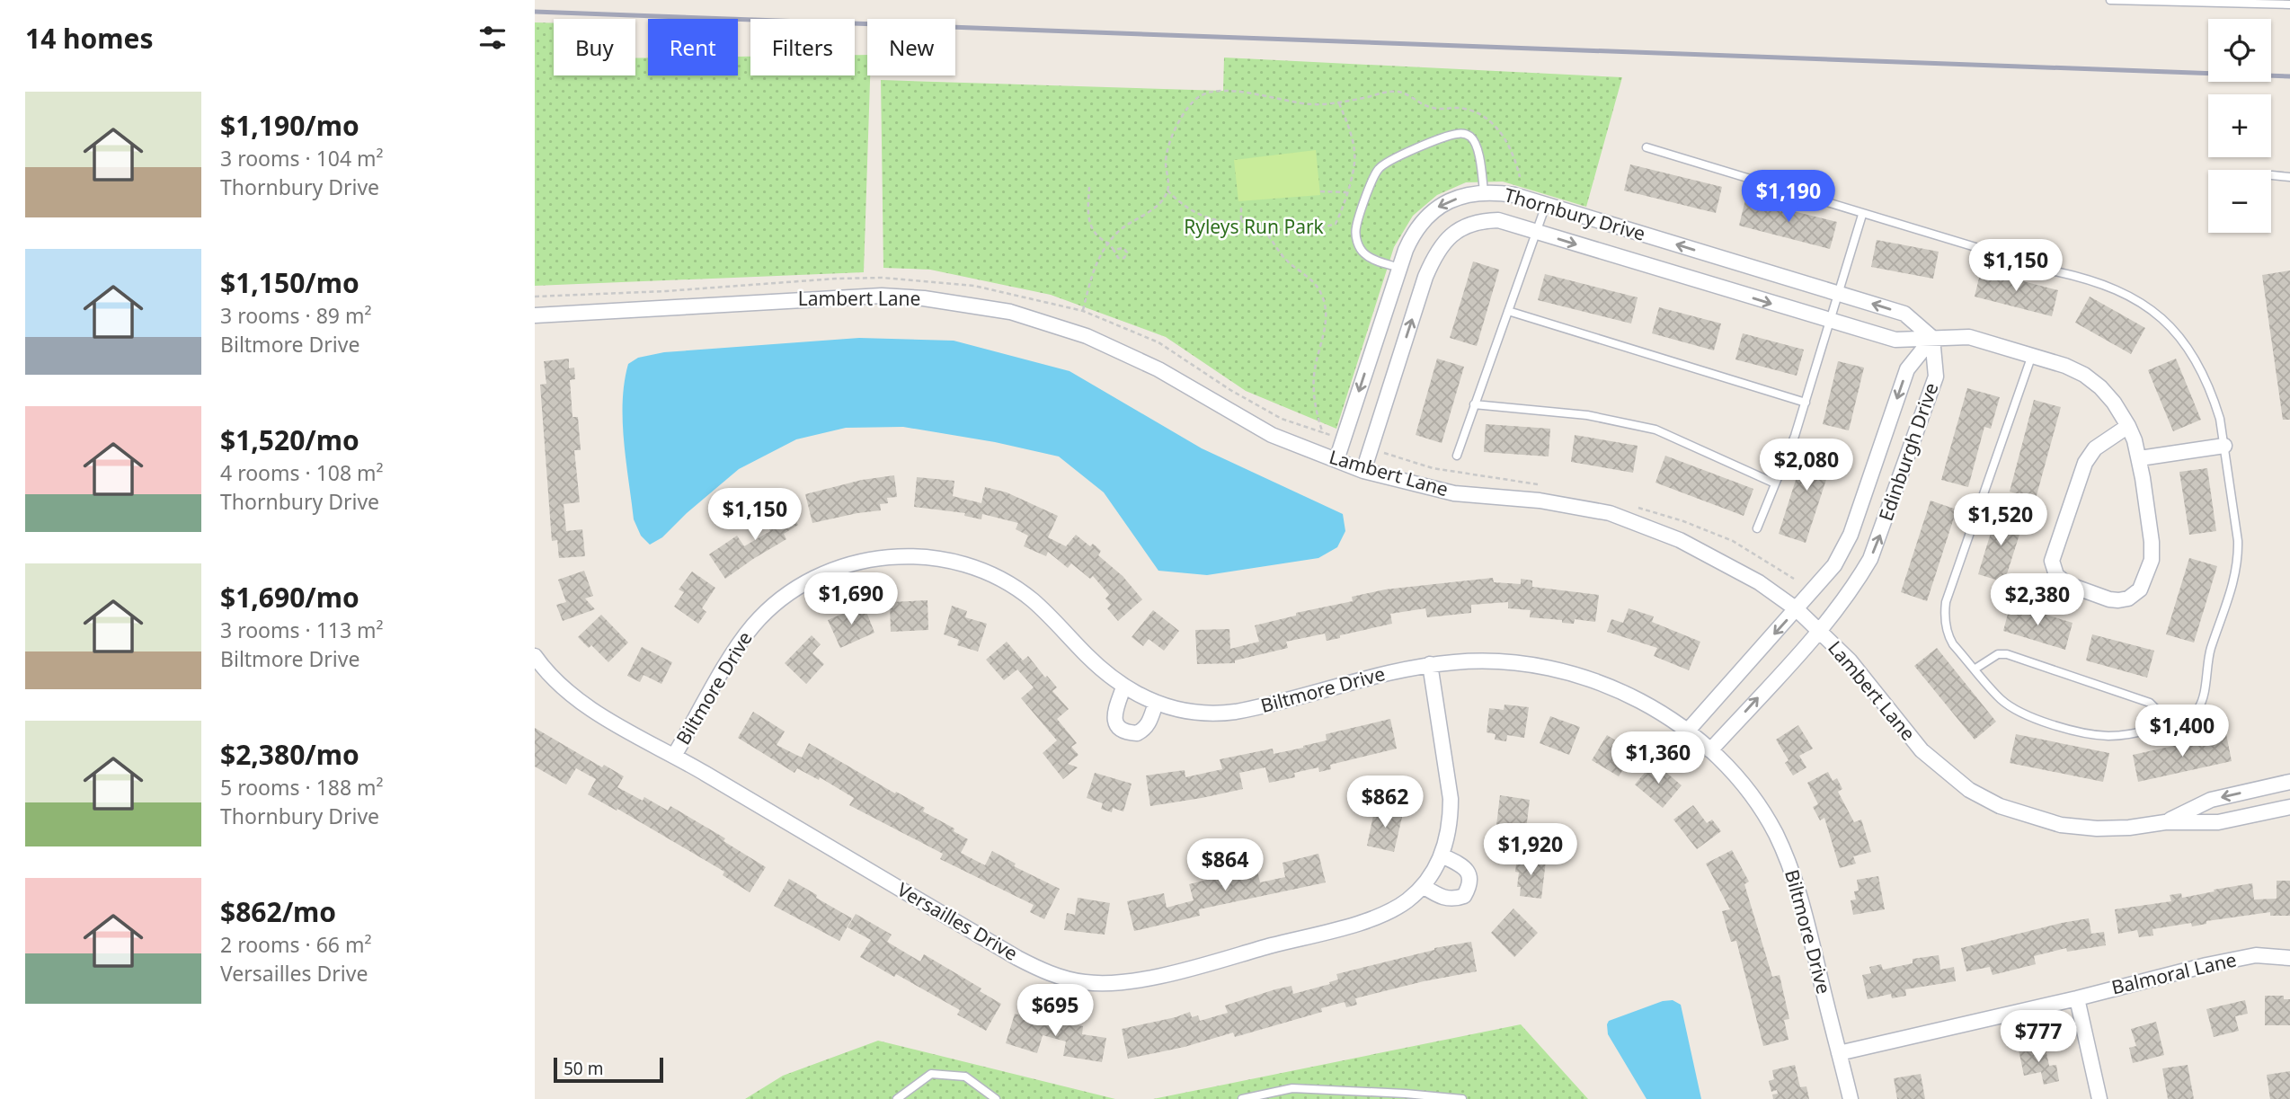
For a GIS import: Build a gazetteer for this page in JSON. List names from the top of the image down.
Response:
{
  "streets": {
    "street": [
      "Thornbury Drive",
      "Lambert Lane",
      "Edinburgh Drive",
      "Biltmore Drive",
      "Versailles Drive",
      "Balmoral Lane"
    ]
  },
  "crossings": [
    ["Thornbury Drive", "Lambert Lane"],
    ["Thornbury Drive", "Edinburgh Drive"],
    ["Lambert Lane", "Edinburgh Drive"],
    ["Edinburgh Drive", "Biltmore Drive"],
    ["Biltmore Drive", "Versailles Drive"],
    ["Biltmore Drive", "Balmoral Lane"]
  ],
  "parks": ["Ryleys Run Park"],
  "scale_bar": "50 m",
  "page": {
    "heading": "14 homes",
    "map_buttons": ["+", "−"],
    "chip": [
      "Buy",
      "Rent",
      "Filters",
      "New"
    ],
    "list": [
      {
        "name": "$1,190/mo",
        "note": "3 rooms · 104 m² · Thornbury Drive"
      },
      {
        "name": "$1,150/mo",
        "note": "3 rooms · 89 m² · Biltmore Drive"
      },
      {
        "name": "$1,520/mo",
        "note": "4 rooms · 108 m² · Thornbury Drive"
      },
      {
        "name": "$1,690/mo",
        "note": "3 rooms · 113 m² · Biltmore Drive"
      },
      {
        "name": "$2,380/mo",
        "note": "5 rooms · 188 m² · Thornbury Drive"
      },
      {
        "name": "$862/mo",
        "note": "2 rooms · 66 m² · Versailles Drive"
      }
    ],
    "price": [
      "$1,190",
      "$1,150",
      "$2,080",
      "$1,150",
      "$1,520",
      "$1,690",
      "$2,380",
      "$1,400",
      "$1,360",
      "$862",
      "$1,920",
      "$864",
      "$695",
      "$777"
    ],
    "scale": "50 m"
  }
}
